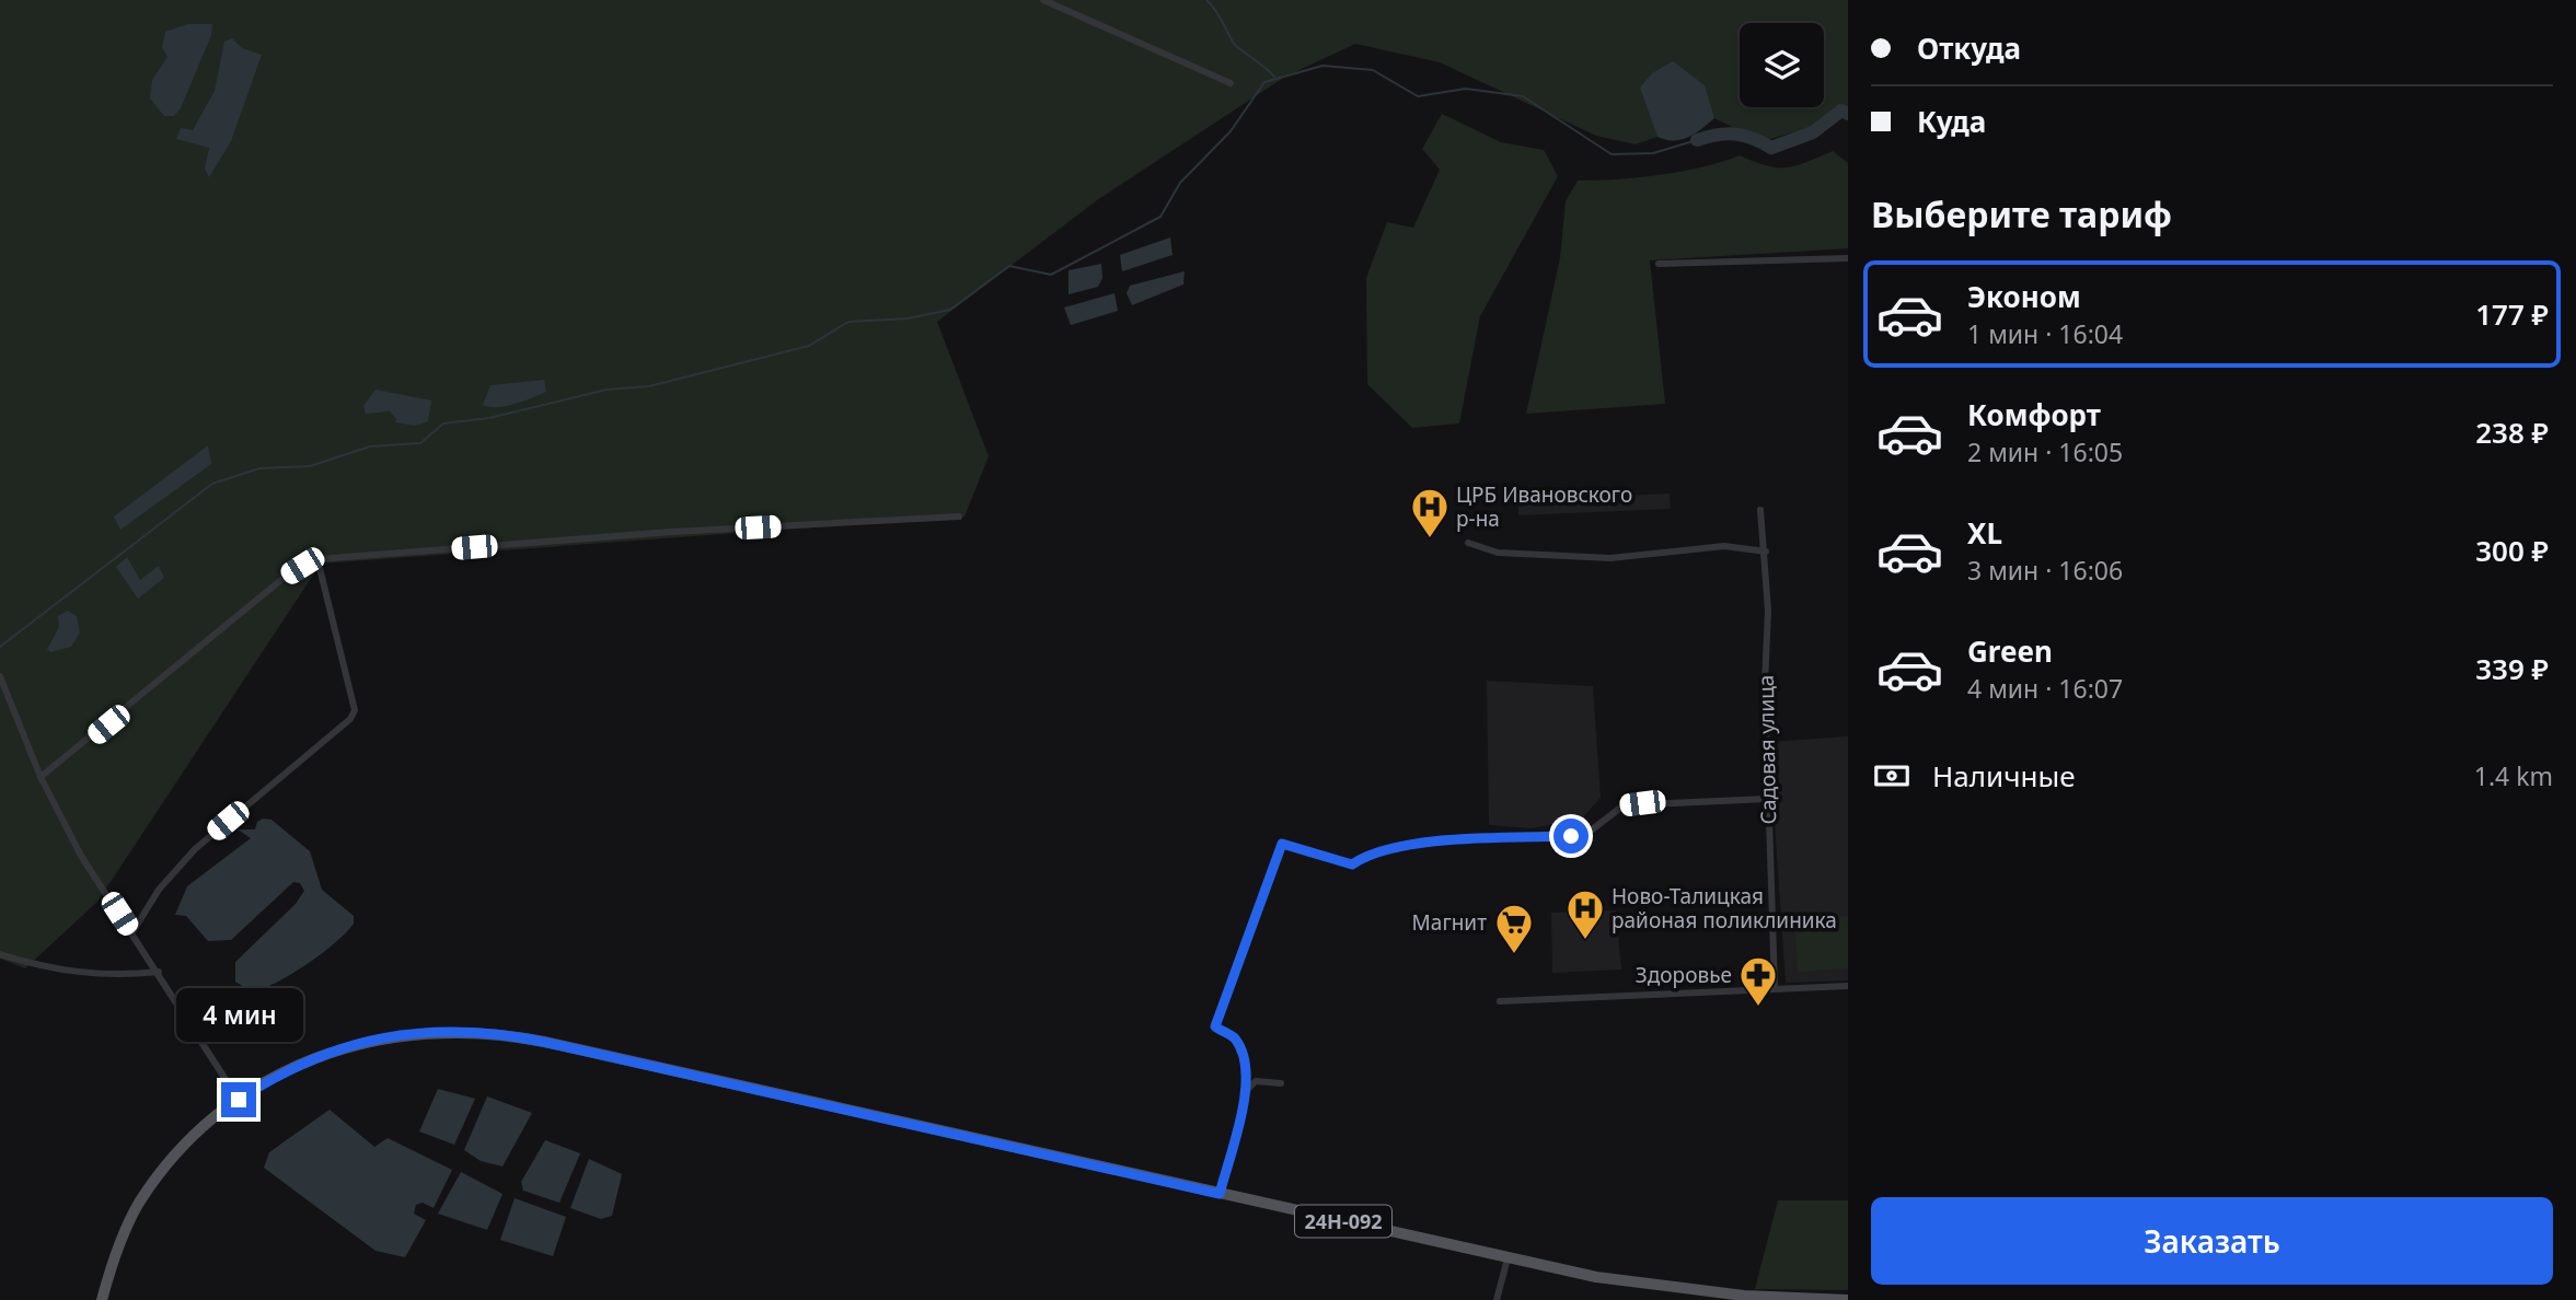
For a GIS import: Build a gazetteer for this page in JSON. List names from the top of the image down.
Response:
{
  "streets": {
    "main road": ["24Н-092"],
    "street": ["Садовая улица"]
  },
  "places": {
    "hospital": ["ЦРБ Ивановского р-на", "Ново-Талицкая районая поликлиника"],
    "supermarket": ["Магнит"],
    "pharmacy": ["Здоровье"]
  },
  "page": {
    "banner": ["Откуда", "Куда"],
    "heading": "Выберите тариф",
    "list": [
      {
        "name": "Эконом",
        "note": "1 мин · 16:04",
        "value": "177 ₽"
      },
      {
        "name": "Комфорт",
        "note": "2 мин · 16:05",
        "value": "238 ₽"
      },
      {
        "name": "XL",
        "note": "3 мин · 16:06",
        "value": "300 ₽"
      },
      {
        "name": "Green",
        "note": "4 мин · 16:07",
        "value": "339 ₽"
      }
    ],
    "pay": ["Наличные", "1.4 km"],
    "bubble": "4 мин",
    "buttons": "Заказать"
  }
}
